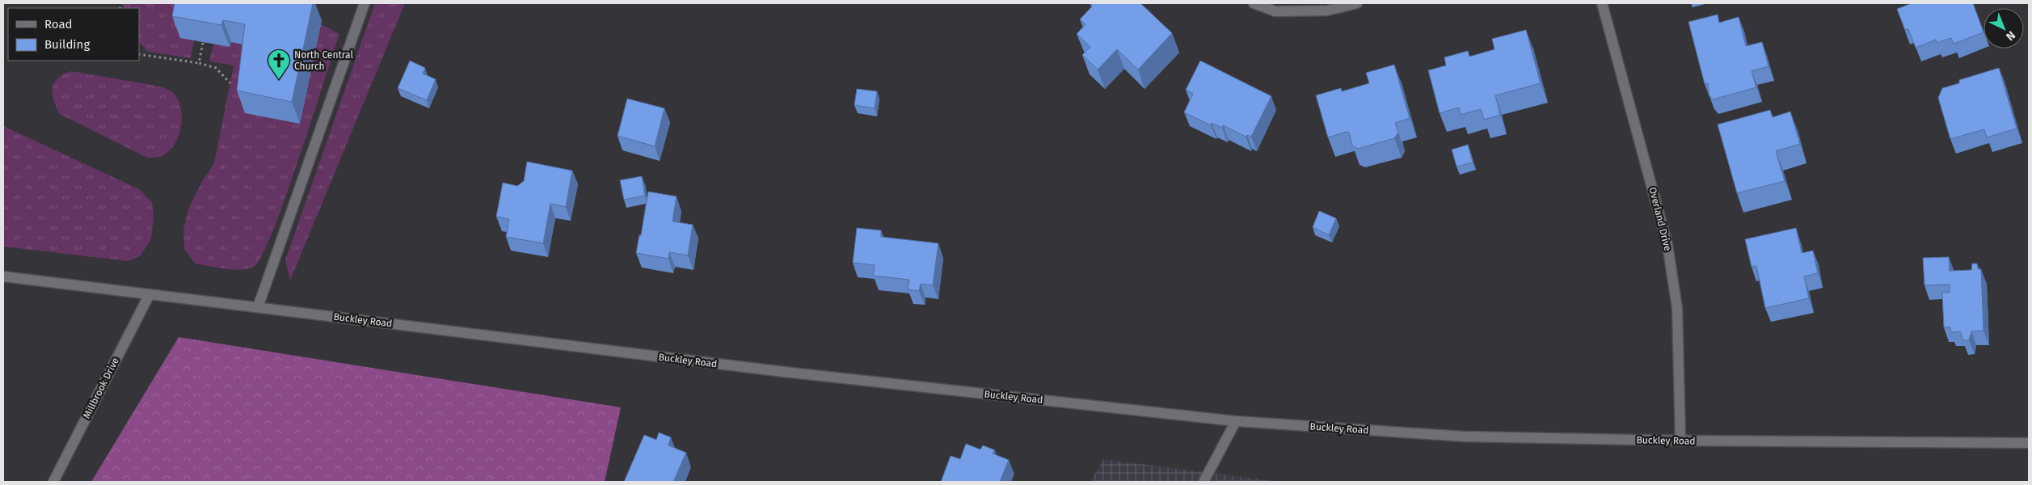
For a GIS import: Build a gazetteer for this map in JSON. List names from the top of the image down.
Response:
{
  "streets": {
    "street": ["Overland Drive", "Buckley Road", "Millbrook Drive"]
  },
  "crossings": [
    ["Overland Drive", "Buckley Road"],
    ["Buckley Road", "Millbrook Drive"]
  ],
  "places": {
    "church": ["North Central Church"]
  },
  "legend": ["Road", "Building"],
  "north": "bottom right"
}
